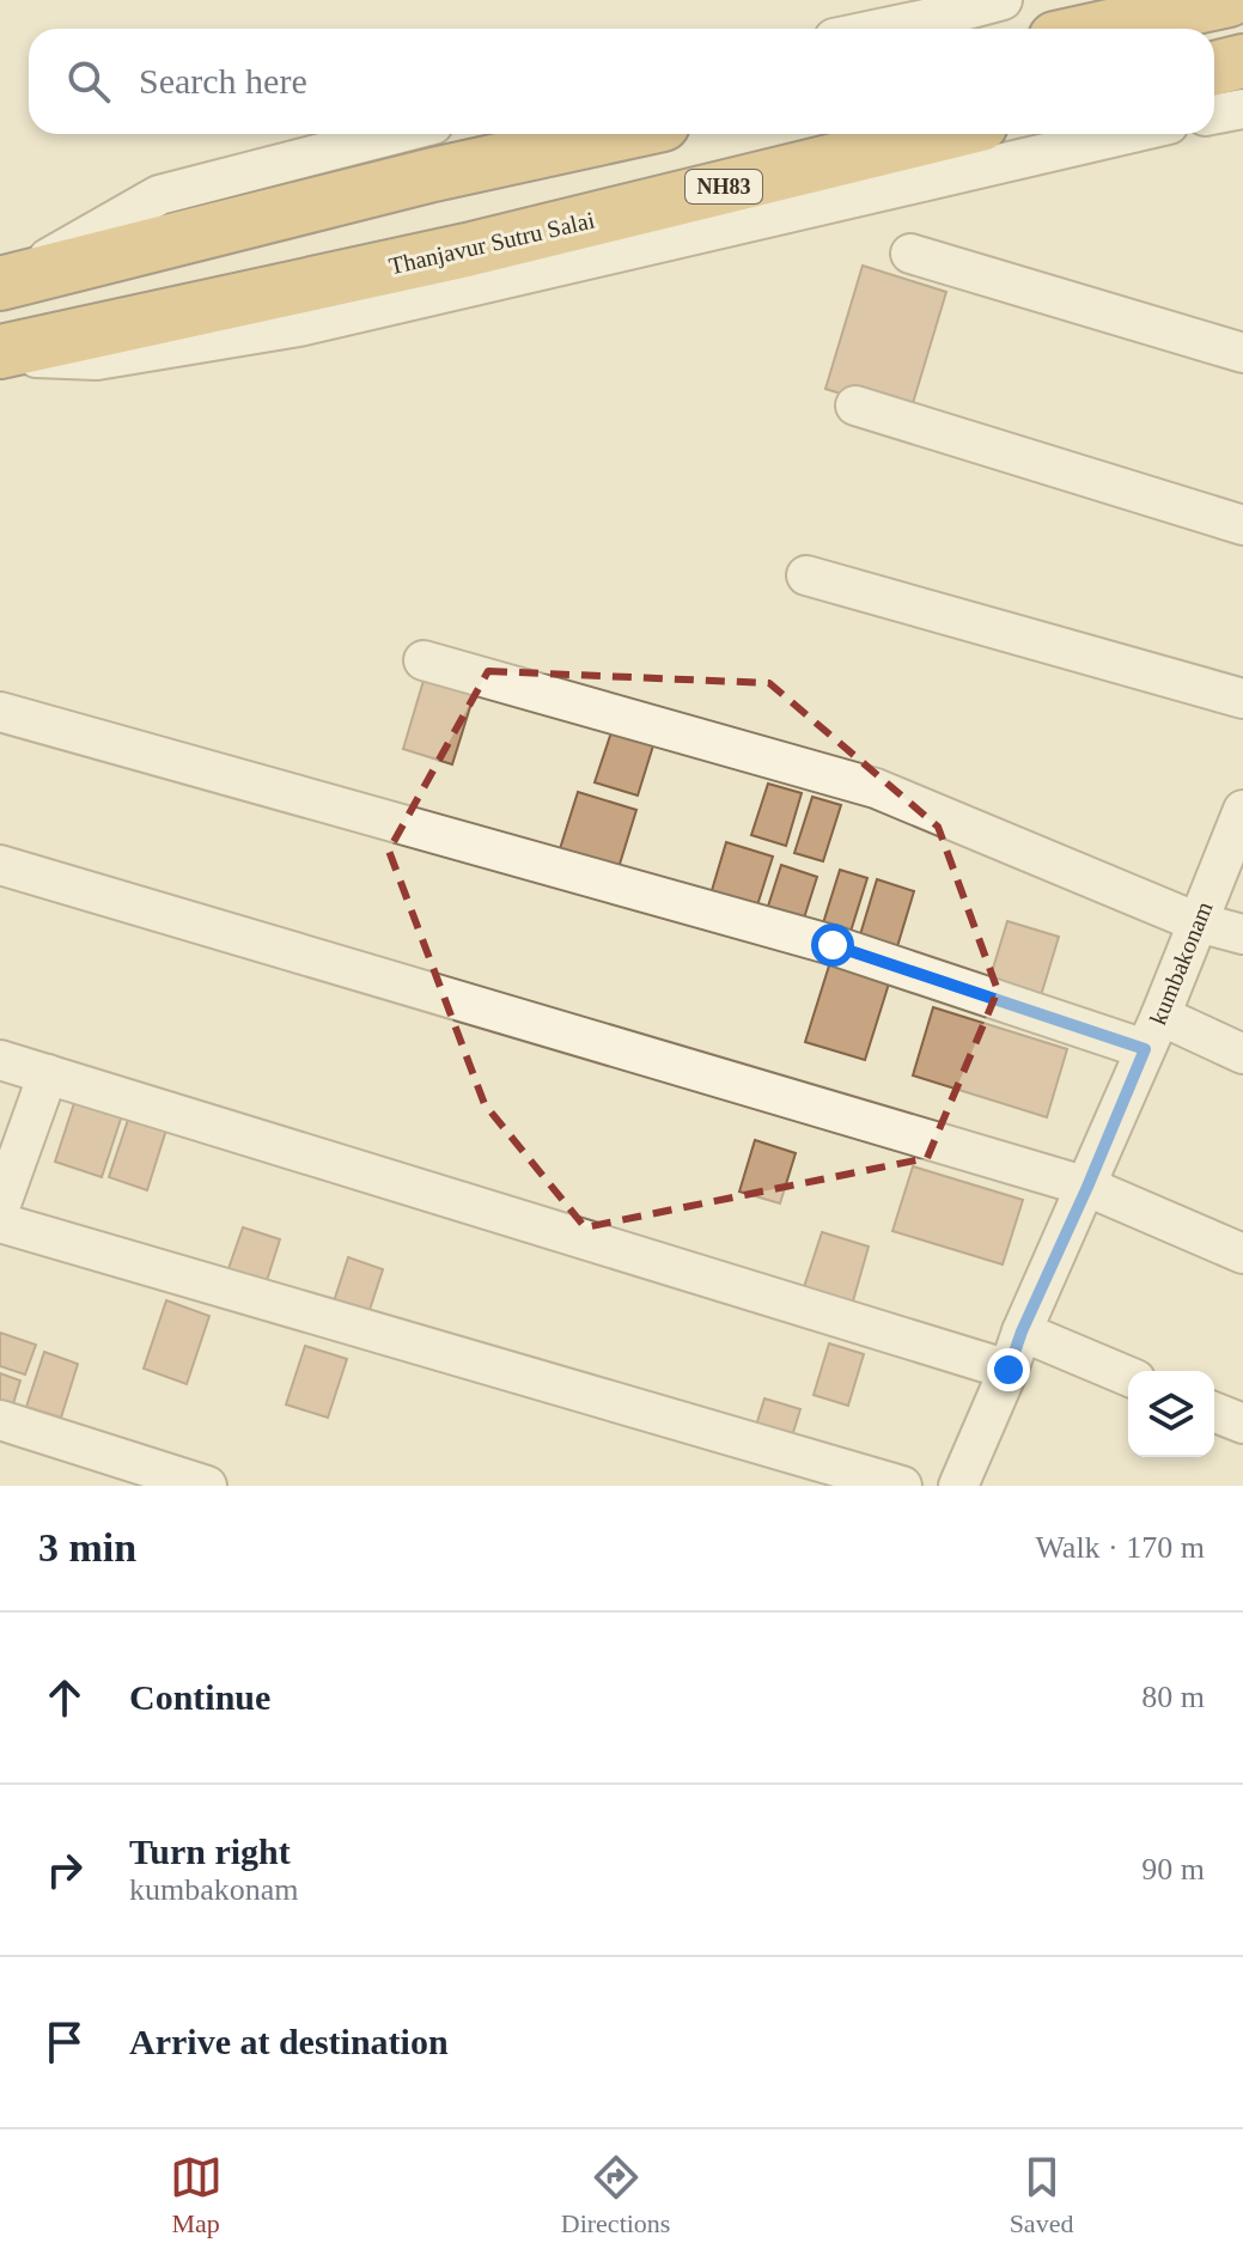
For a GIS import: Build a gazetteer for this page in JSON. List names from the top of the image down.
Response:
{
  "streets": {
    "highway": ["NH83", "Thanjavur Sutru Salai"],
    "street": ["kumbakonam"]
  },
  "page": {
    "search": "Search here",
    "heading": ["3 min", "Walk · 170 m"],
    "list": [
      ["Continue", "80 m"],
      ["Turn right", "kumbakonam", "90 m"],
      "Arrive at destination"
    ],
    "nav": ["Map", "Directions", "Saved"]
  }
}
